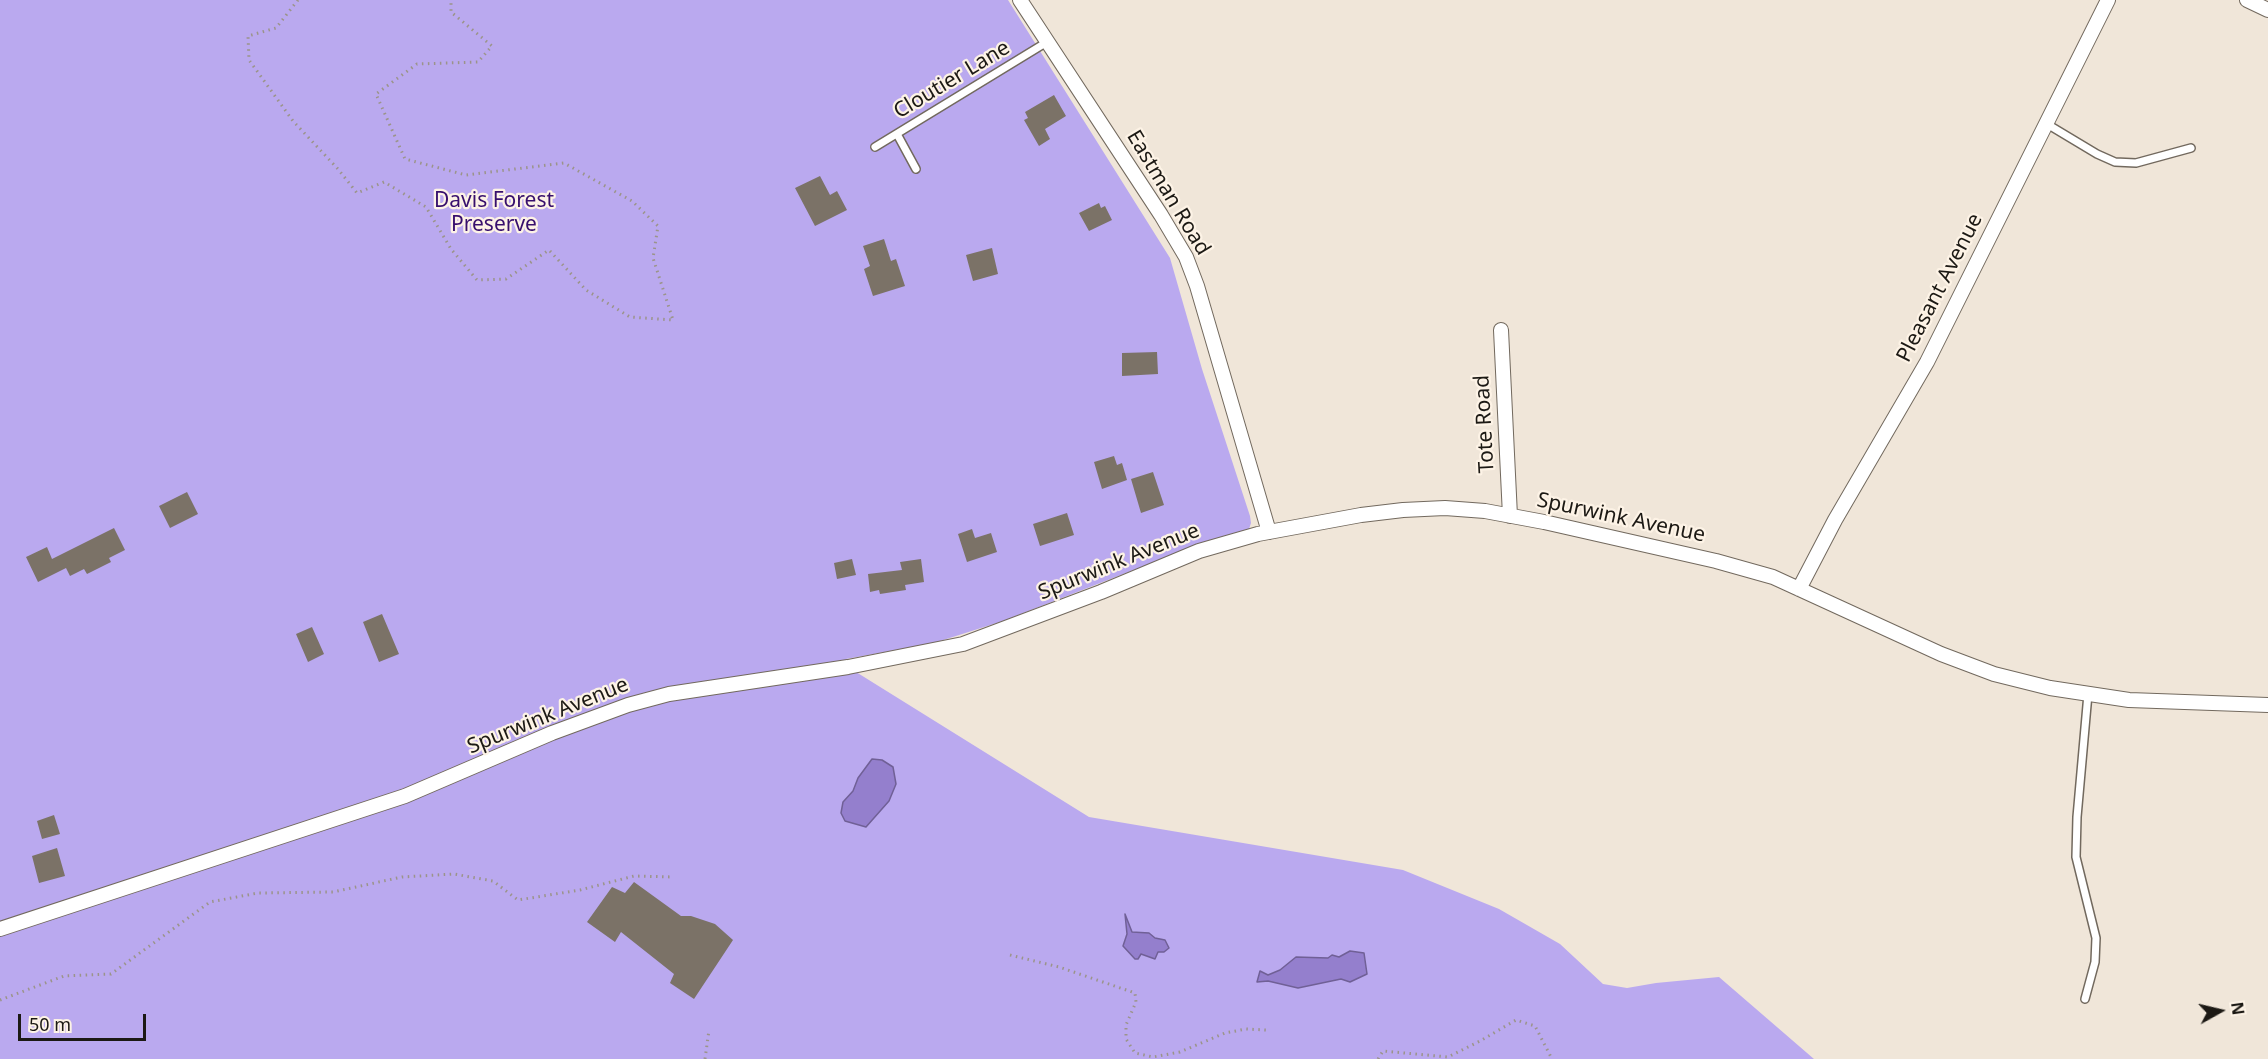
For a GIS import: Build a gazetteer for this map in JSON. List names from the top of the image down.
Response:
{
  "streets": {
    "street": [
      "Eastman Road",
      "Pleasant Avenue",
      "Tote Road",
      "Spurwink Avenue"
    ],
    "lane": ["Cloutier Lane"]
  },
  "crossings": [
    ["Cloutier Lane", "Eastman Road"],
    ["Eastman Road", "Spurwink Avenue"],
    ["Pleasant Avenue", "Spurwink Avenue"],
    ["Tote Road", "Spurwink Avenue"]
  ],
  "parks": ["Davis Forest Preserve"],
  "scale_bar": "50 m",
  "north": "right"
}
